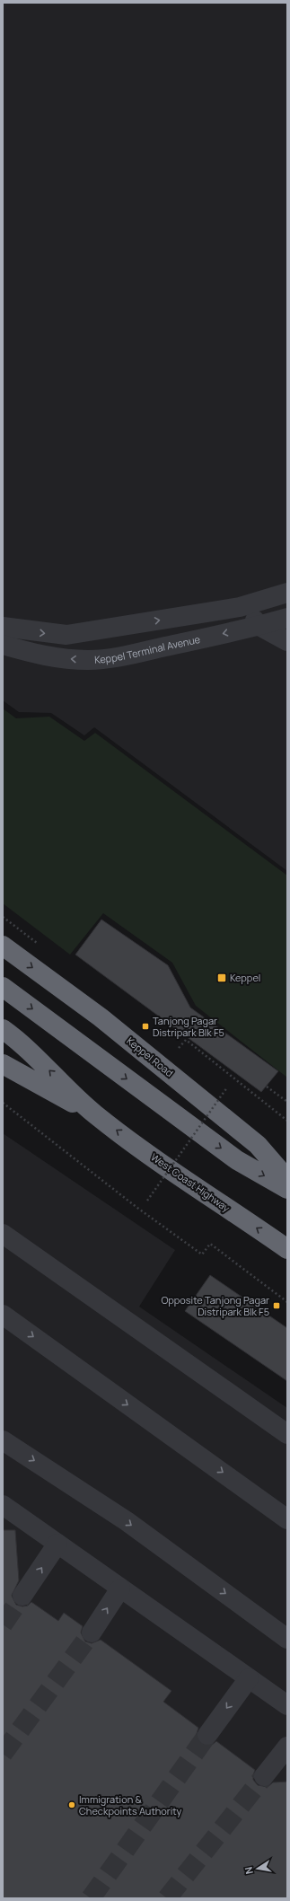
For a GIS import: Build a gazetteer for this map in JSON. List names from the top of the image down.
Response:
{
  "streets": {
    "highway": ["Keppel Road", "West Coast Highway"],
    "lane": ["Keppel Terminal Avenue"]
  },
  "places": {
    "transit": ["Keppel", "Tanjong Pagar Distripark Blk F5", "Opposite Tanjong Pagar Distripark Blk F5"],
    "other": ["Immigration & Checkpoints Authority"]
  },
  "north": "left"
}
